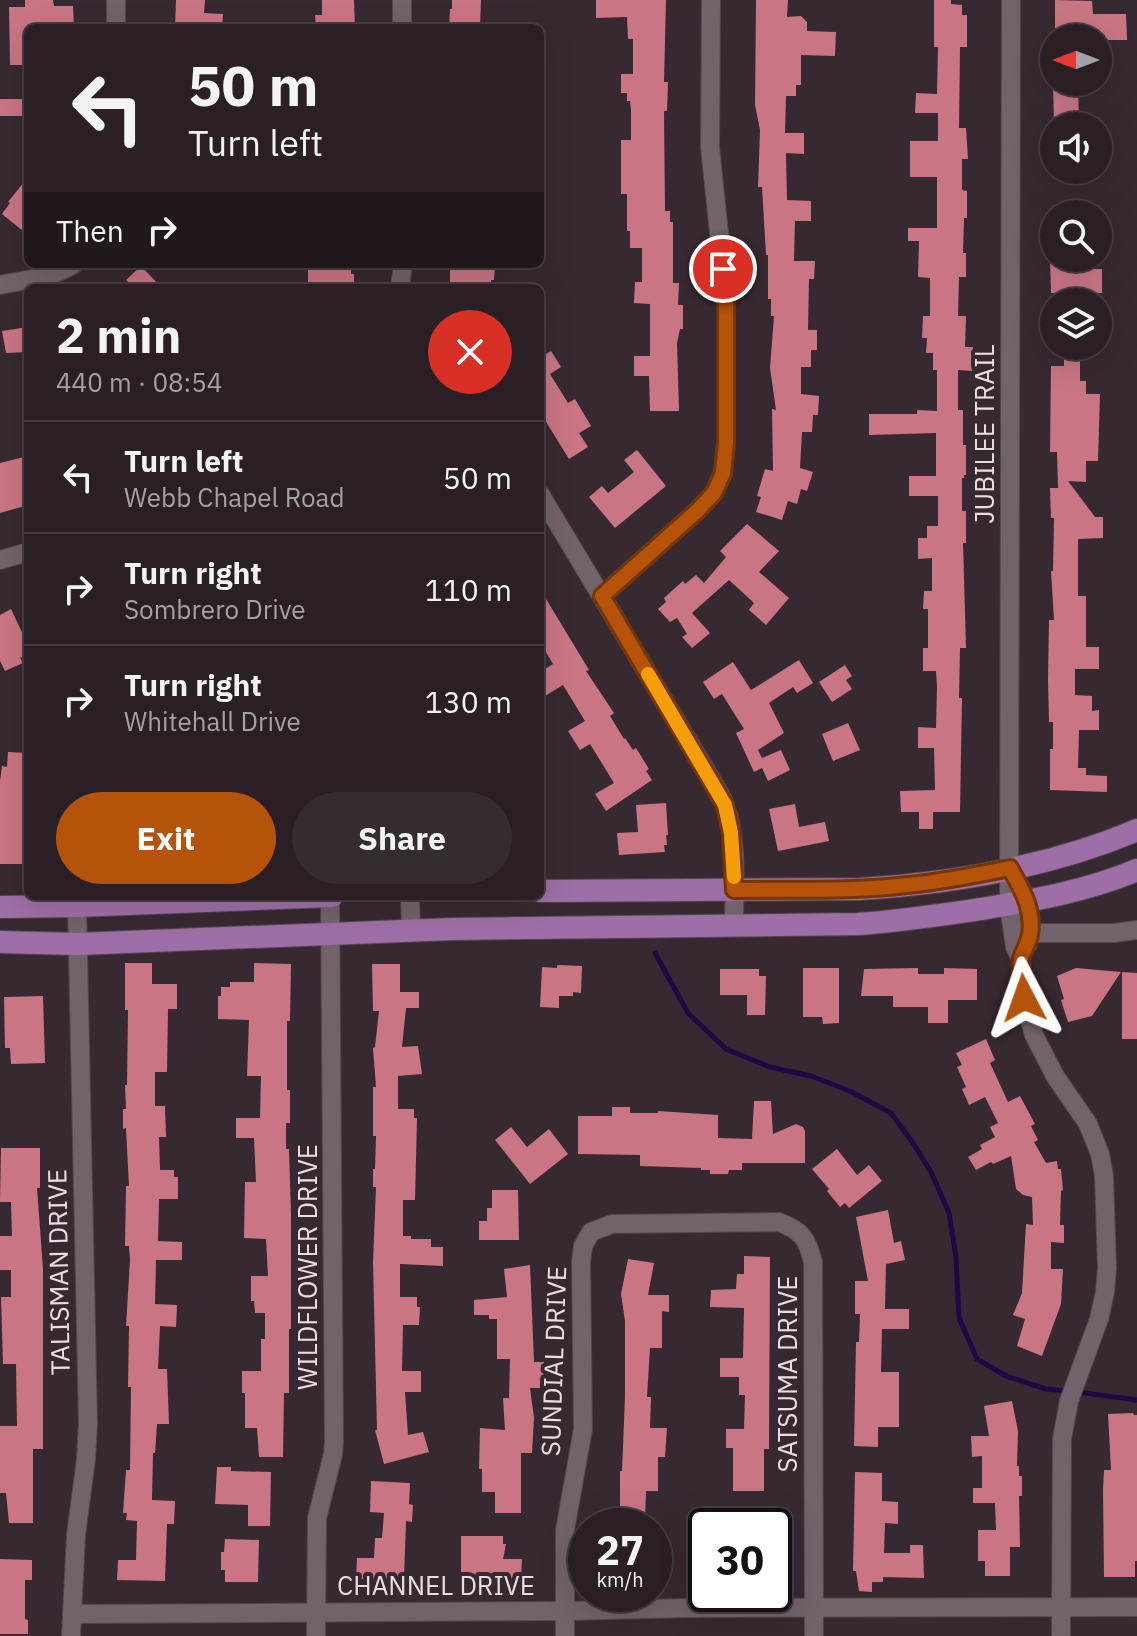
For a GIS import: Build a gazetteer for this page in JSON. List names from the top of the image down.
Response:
{
  "streets": {
    "street": [
      "JUBILEE TRAIL",
      "WILDFLOWER DRIVE",
      "TALISMAN DRIVE",
      "SUNDIAL DRIVE",
      "SATSUMA DRIVE",
      "CHANNEL DRIVE"
    ]
  },
  "crossings": [
    ["WILDFLOWER DRIVE", "CHANNEL DRIVE"],
    ["TALISMAN DRIVE", "CHANNEL DRIVE"],
    ["SUNDIAL DRIVE", "SATSUMA DRIVE"],
    ["SUNDIAL DRIVE", "CHANNEL DRIVE"],
    ["SATSUMA DRIVE", "CHANNEL DRIVE"]
  ],
  "north": "left",
  "page": {
    "turn": ["50 m", "Turn left"],
    "then": "Then",
    "heading": ["2 min", "440 m · 08:54"],
    "list": [
      {
        "name": "Turn left",
        "note": "Webb Chapel Road",
        "value": "50 m"
      },
      {
        "name": "Turn right",
        "note": "Sombrero Drive",
        "value": "110 m"
      },
      {
        "name": "Turn right",
        "note": "Whitehall Drive",
        "value": "130 m"
      }
    ],
    "buttons": ["Exit", "Share"],
    "speed": "27 km/h",
    "limit": "30"
  }
}
